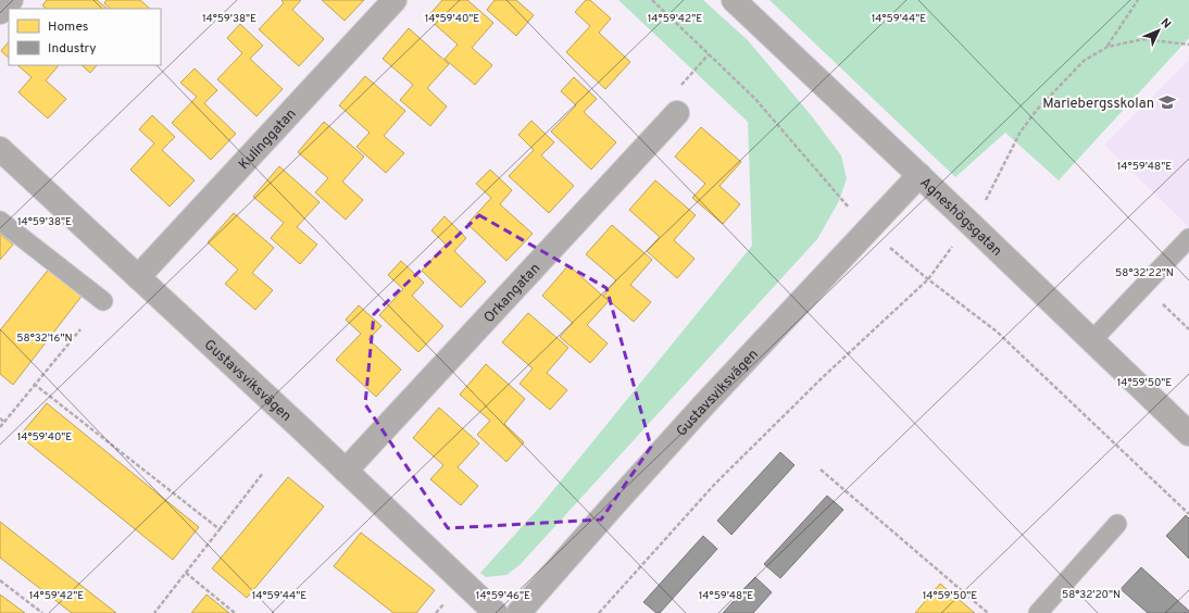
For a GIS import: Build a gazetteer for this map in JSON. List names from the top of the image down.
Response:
{
  "streets": {
    "street": [
      "Kulinggatan",
      "Agneshögsgatan",
      "Orkangatan",
      "Gustavsviksvägen"
    ]
  },
  "crossings": [
    ["Kulinggatan", "Gustavsviksvägen"],
    ["Agneshögsgatan", "Gustavsviksvägen"],
    ["Orkangatan", "Gustavsviksvägen"]
  ],
  "places": {
    "school or university": ["Mariebergsskolan"]
  },
  "legend": ["Homes", "Industry"],
  "north": "top right",
  "coordinates": [
    "14°59'38\"E",
    "14°59'40\"E",
    "14°59'42\"E",
    "14°59'44\"E",
    "14°59'48\"E",
    "58°32'22\"N",
    "58°32'16\"N",
    "14°59'50\"E",
    "58°32'20\"N",
    "14°59'46\"E"
  ]
}
